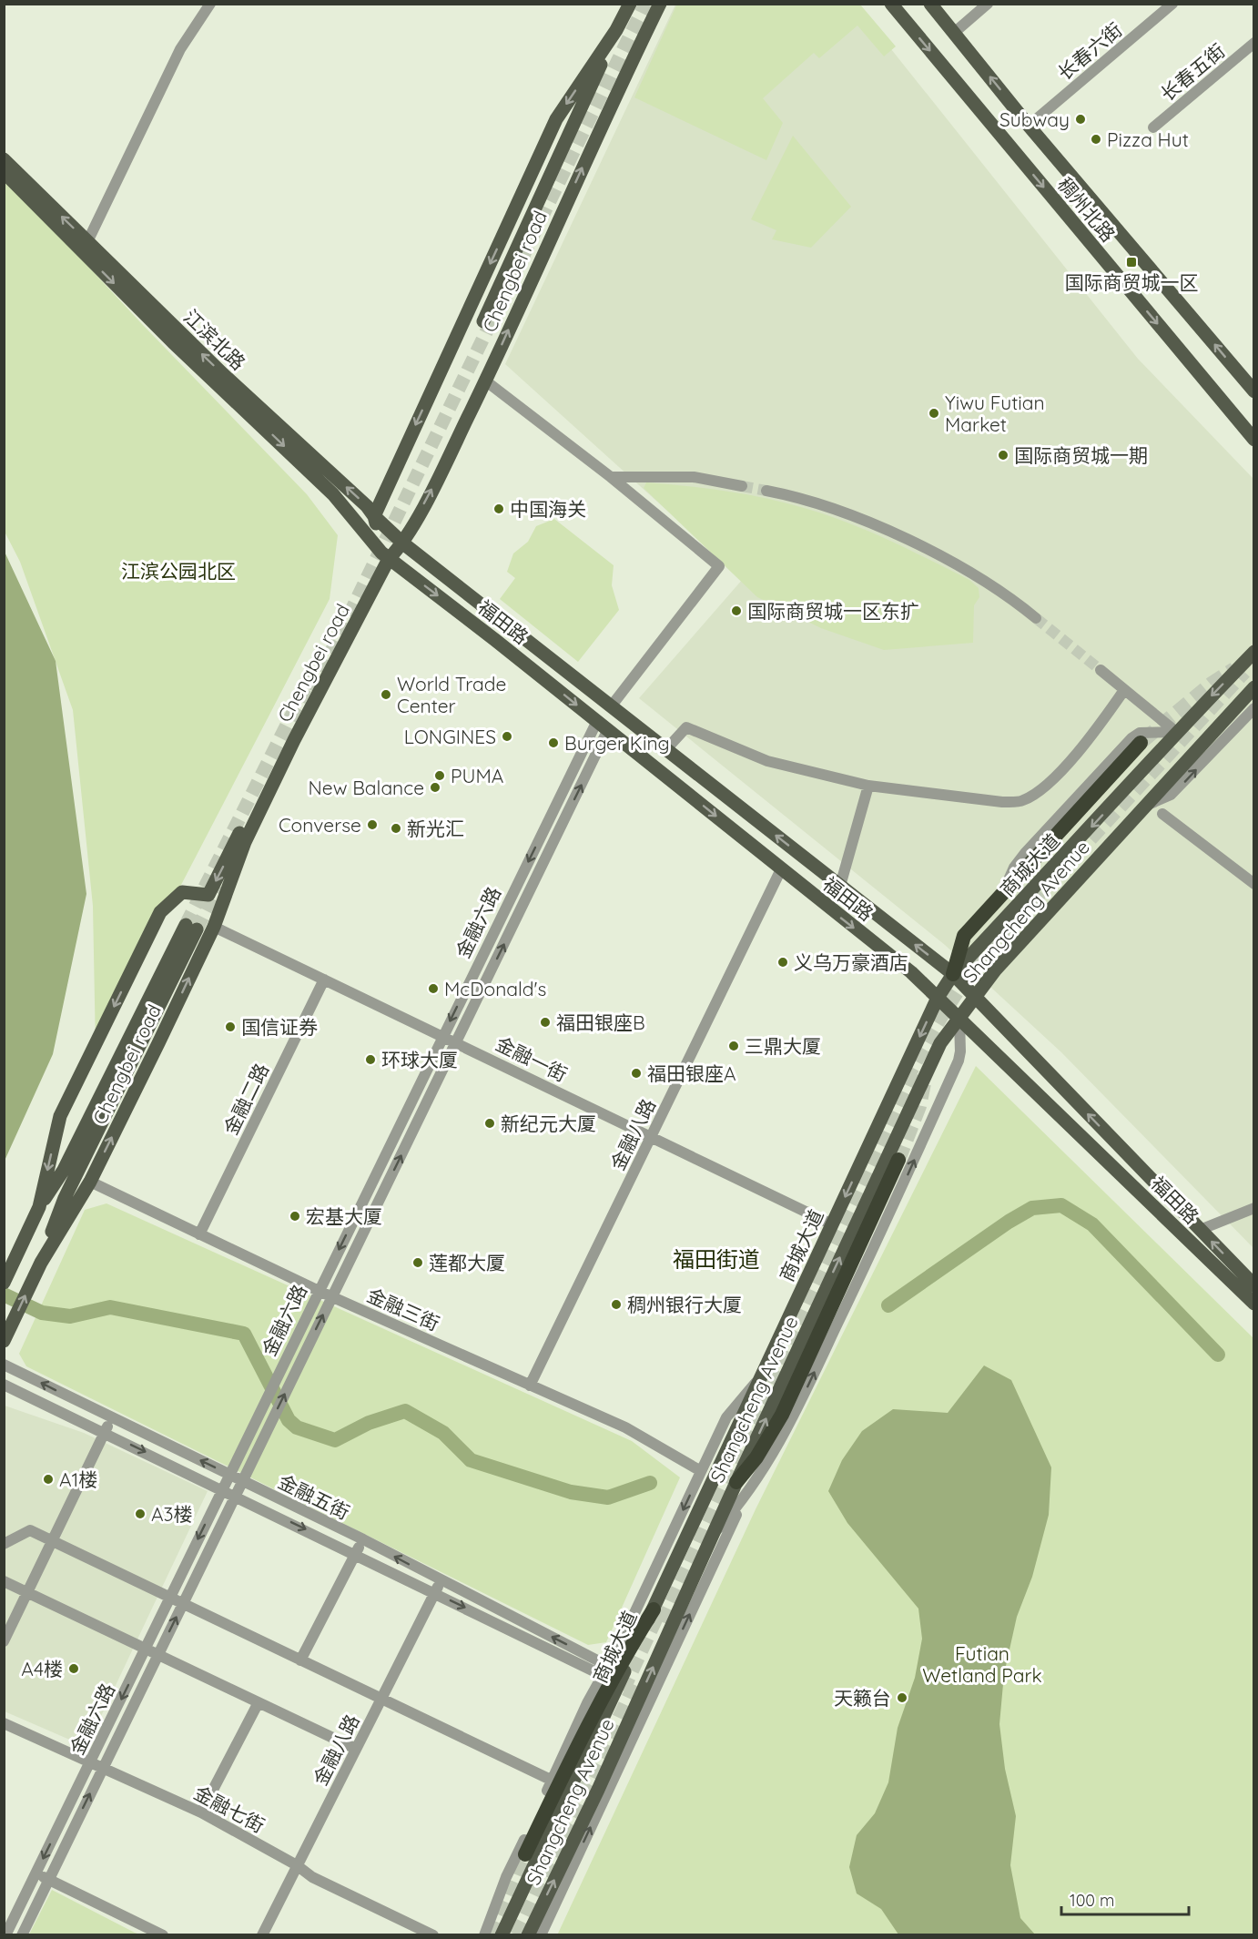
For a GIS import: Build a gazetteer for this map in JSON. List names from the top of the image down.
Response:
{
  "streets": {
    "main road": [
      "稠州北路",
      "Chengbei road",
      "江滨北路",
      "福田路",
      "商城大道",
      "Shangcheng Avenue"
    ],
    "street": [
      "长春六街",
      "长春五街",
      "金融六路",
      "金融一街",
      "金融二路",
      "金融八路",
      "金融三街",
      "金融五街",
      "金融七街"
    ]
  },
  "crossings": [
    ["长春六街", "稠州北路"],
    ["Chengbei road", "江滨北路"],
    ["Chengbei road", "福田路"],
    ["Chengbei road", "金融一街"],
    ["Chengbei road", "金融三街"],
    ["江滨北路", "福田路"],
    ["福田路", "商城大道"],
    ["福田路", "Shangcheng Avenue"],
    ["福田路", "金融六路"],
    ["福田路", "金融八路"],
    ["商城大道", "金融一街"],
    ["金融六路", "金融一街"],
    ["金融六路", "金融三街"],
    ["金融六路", "金融五街"],
    ["金融六路", "金融七街"],
    ["金融一街", "金融二路"],
    ["金融一街", "金融八路"],
    ["金融二路", "金融三街"],
    ["金融八路", "金融三街"],
    ["金融八路", "金融五街"],
    ["金融八路", "金融七街"]
  ],
  "one_way": ["商城大道", "Shangcheng Avenue"],
  "districts": ["福田街道"],
  "parks": ["江滨公园北区", "Futian Wetland Park"],
  "places": {
    "other": [
      "Subway",
      "Pizza Hut",
      "Yiwu Futian Market",
      "国际商贸城一期",
      "中国海关",
      "国际商贸城一区东扩",
      "World Trade Center",
      "LONGINES",
      "Burger King",
      "PUMA",
      "New Balance",
      "Converse",
      "新光汇",
      "义乌万豪酒店",
      "McDonald's",
      "福田银座B",
      "国信证券",
      "三鼎大厦",
      "环球大厦",
      "福田银座A",
      "新纪元大厦",
      "宏基大厦",
      "莲都大厦",
      "稠州银行大厦",
      "A1楼",
      "A3楼",
      "A4楼",
      "天籁台"
    ],
    "transit": ["国际商贸城一区"]
  },
  "scale_bar": "100 m"
}
